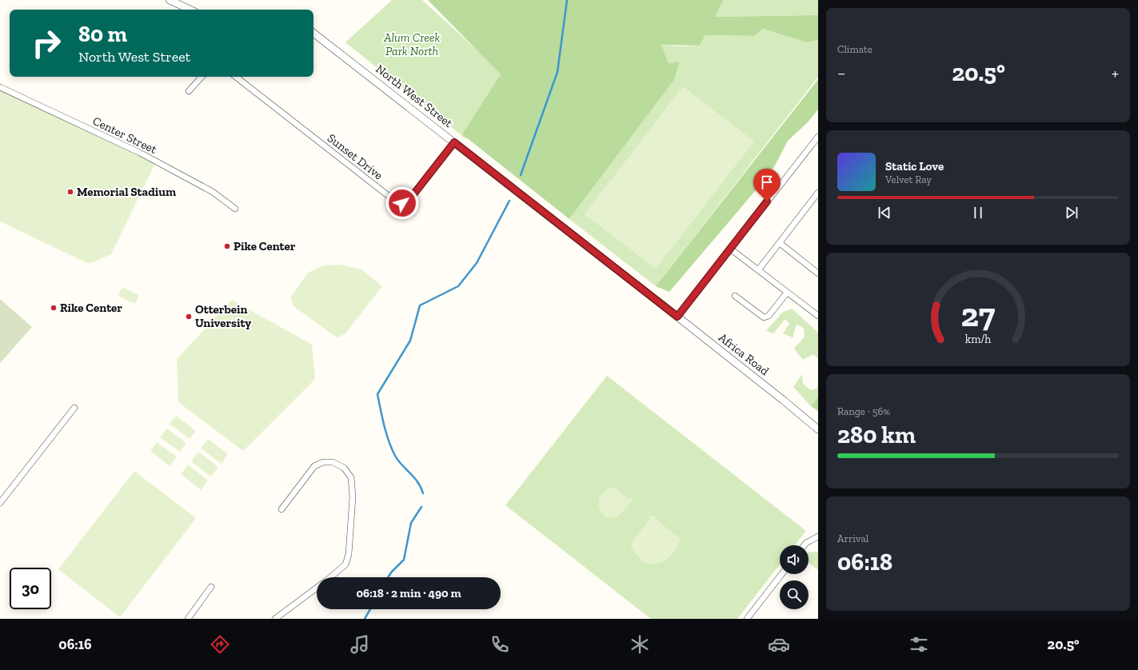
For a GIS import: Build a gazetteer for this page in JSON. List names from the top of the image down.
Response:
{
  "streets": {
    "street": [
      "North West Street",
      "Center Street",
      "Sunset Drive",
      "Africa Road"
    ]
  },
  "crossings": [
    ["North West Street", "Sunset Drive"],
    ["North West Street", "Africa Road"]
  ],
  "parks": ["Alum Creek Park North"],
  "places": [
    "Memorial Stadium",
    "Pike Center",
    "Rike Center",
    "Otterbein University"
  ],
  "page": {
    "tile": [
      "Climate",
      ["Range · 56%", "280 km"],
      ["Arrival", "06:18"]
    ],
    "turn": ["80 m", "North West Street"],
    "heat": ["−", "20.5°", "+"],
    "song": ["Static Love", "Velvet Ray"],
    "limit": "30",
    "trip": "06:18 · 2 min · 490 m",
    "tabs": ["06:16", "20.5°"],
    "gauge": ["27", "km/h"]
  }
}
